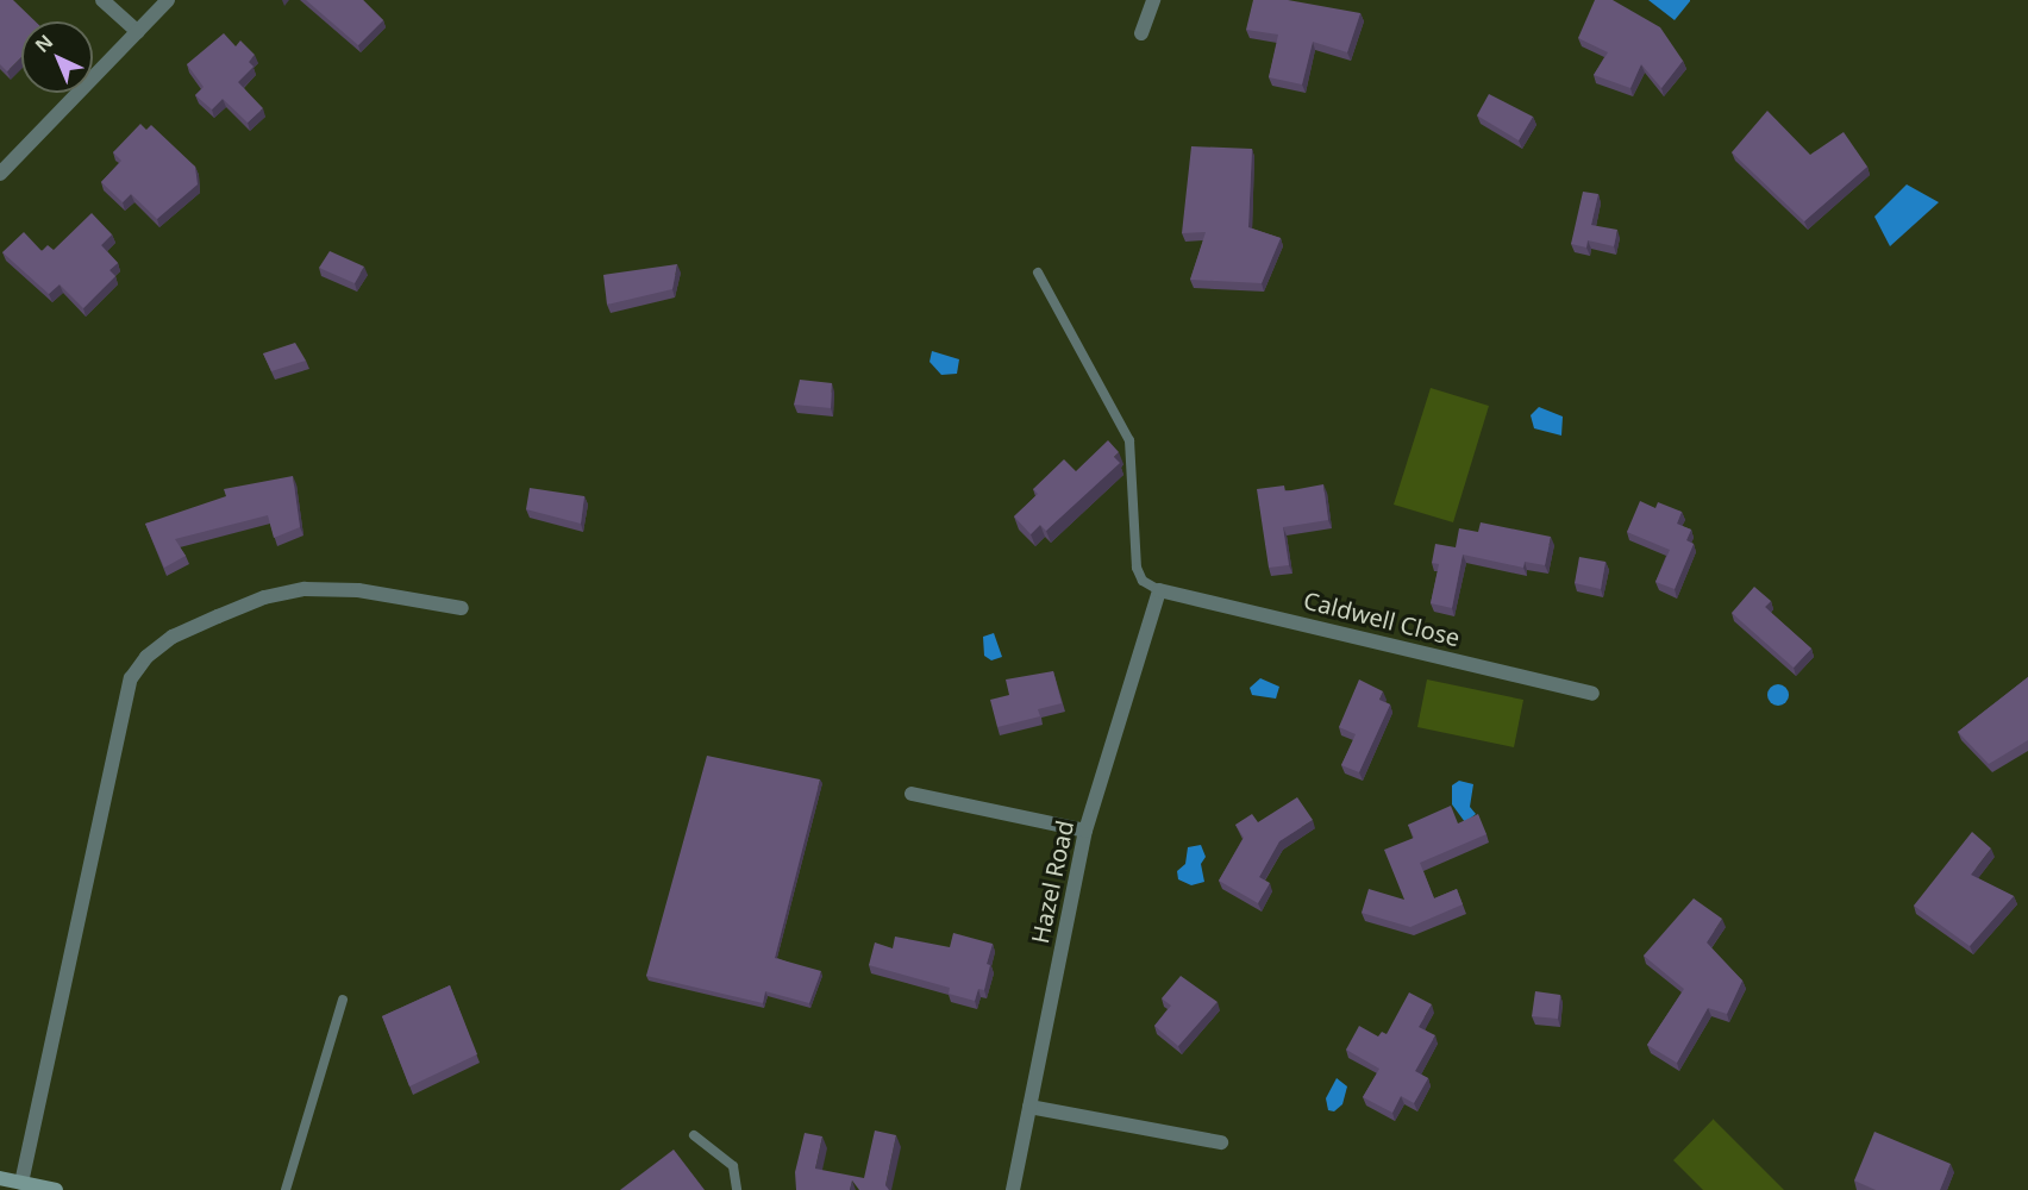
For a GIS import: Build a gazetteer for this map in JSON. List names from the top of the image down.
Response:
{
  "streets": {
    "street": ["Caldwell Close", "Hazel Road"]
  },
  "crossings": [
    ["Caldwell Close", "Hazel Road"]
  ],
  "north": "top left"
}
